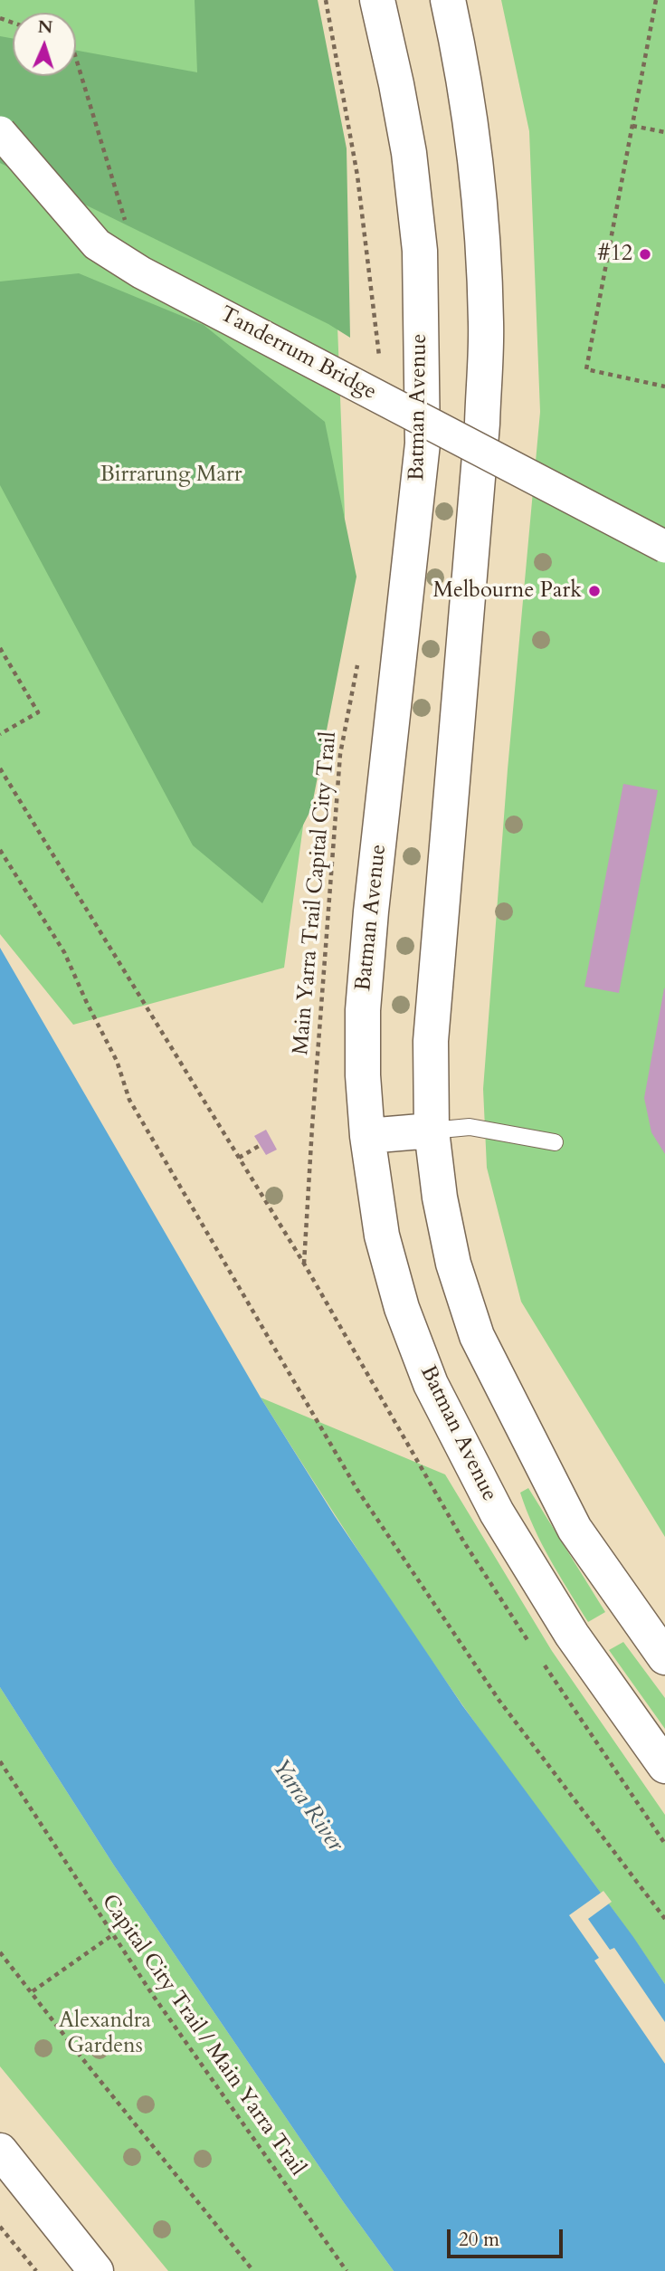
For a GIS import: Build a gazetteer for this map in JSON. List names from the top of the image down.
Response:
{
  "streets": {
    "main road": ["Batman Avenue"],
    "street": ["Tanderrum Bridge"],
    "path": ["Main Yarra Trail Capital City Trail", "Capital City Trail / Main Yarra Trail"]
  },
  "water": ["Yarra River"],
  "parks": ["Birrarung Marr", "Alexandra Gardens"],
  "places": ["#12", "Melbourne Park"],
  "scale_bar": "20 m",
  "north": "top"
}
